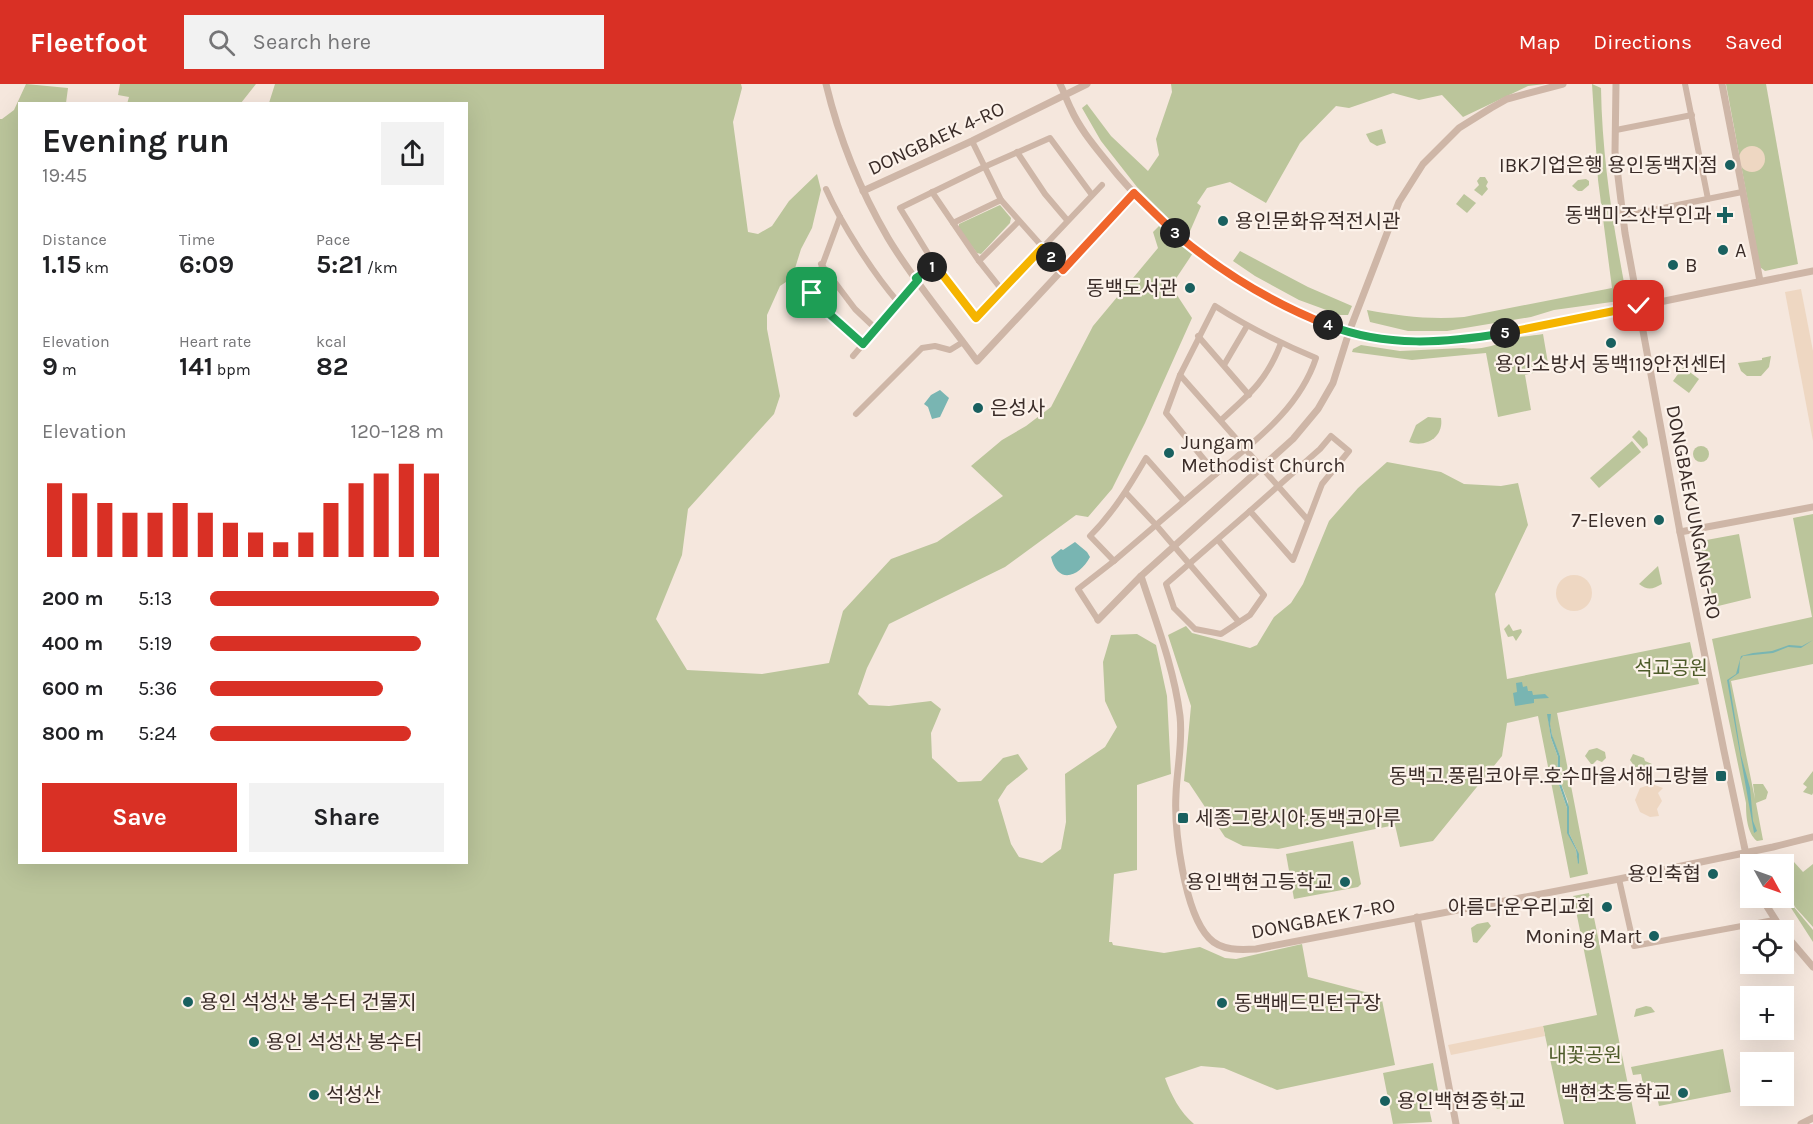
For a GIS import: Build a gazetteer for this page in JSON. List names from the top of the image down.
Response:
{
  "streets": {
    "street": ["DONGBAEK 4-RO", "DONGBAEKJUNGANG-RO", "DONGBAEK 7-RO"]
  },
  "crossings": [
    ["DONGBAEKJUNGANG-RO", "DONGBAEK 7-RO"]
  ],
  "parks": ["석교공원", "내꽃공원"],
  "places": {
    "other": [
      "IBK기업은행 용인동백지점",
      "용인문화유적전시관",
      "A",
      "B",
      "동백도서관",
      "용인소방서 동백119안전센터",
      "은성사",
      "Jungam Methodist Church",
      "7-Eleven",
      "용인축협",
      "용인백현고등학교",
      "아름다운우리교회",
      "Moning Mart",
      "용인 석성산 봉수터 건물지",
      "동백배드민턴구장",
      "용인 석성산 봉수터",
      "백현초등학교",
      "석성산",
      "용인백현중학교"
    ],
    "health": ["동백미즈산부인과"],
    "transit": ["동백고.풍림코아루.호수마을서해그랑블", "세종그랑시아.동백코아루"]
  },
  "north": "bottom right",
  "page": {
    "header": "Fleetfoot",
    "search": "Search here",
    "nav": ["Map", "Directions", "Saved"],
    "heading": ["Evening run", "19:45"],
    "stats": [
      ["Distance", "1.15 km"],
      ["Time", "6:09"],
      ["Pace", "5:21 /km"],
      ["Elevation", "9 m"],
      ["Heart rate", "141 bpm"],
      ["kcal", "82"]
    ],
    "pins": [
      "3",
      "2",
      "1",
      "4",
      "5"
    ],
    "chart": ["Elevation", "120–128 m"],
    "list": [
      {
        "name": "200 m",
        "note": "5:13"
      },
      {
        "name": "400 m",
        "note": "5:19"
      },
      {
        "name": "600 m",
        "note": "5:36"
      },
      {
        "name": "800 m",
        "note": "5:24"
      }
    ],
    "buttons": ["Save", "Share"],
    "map_buttons": ["+", "−"]
  }
}
